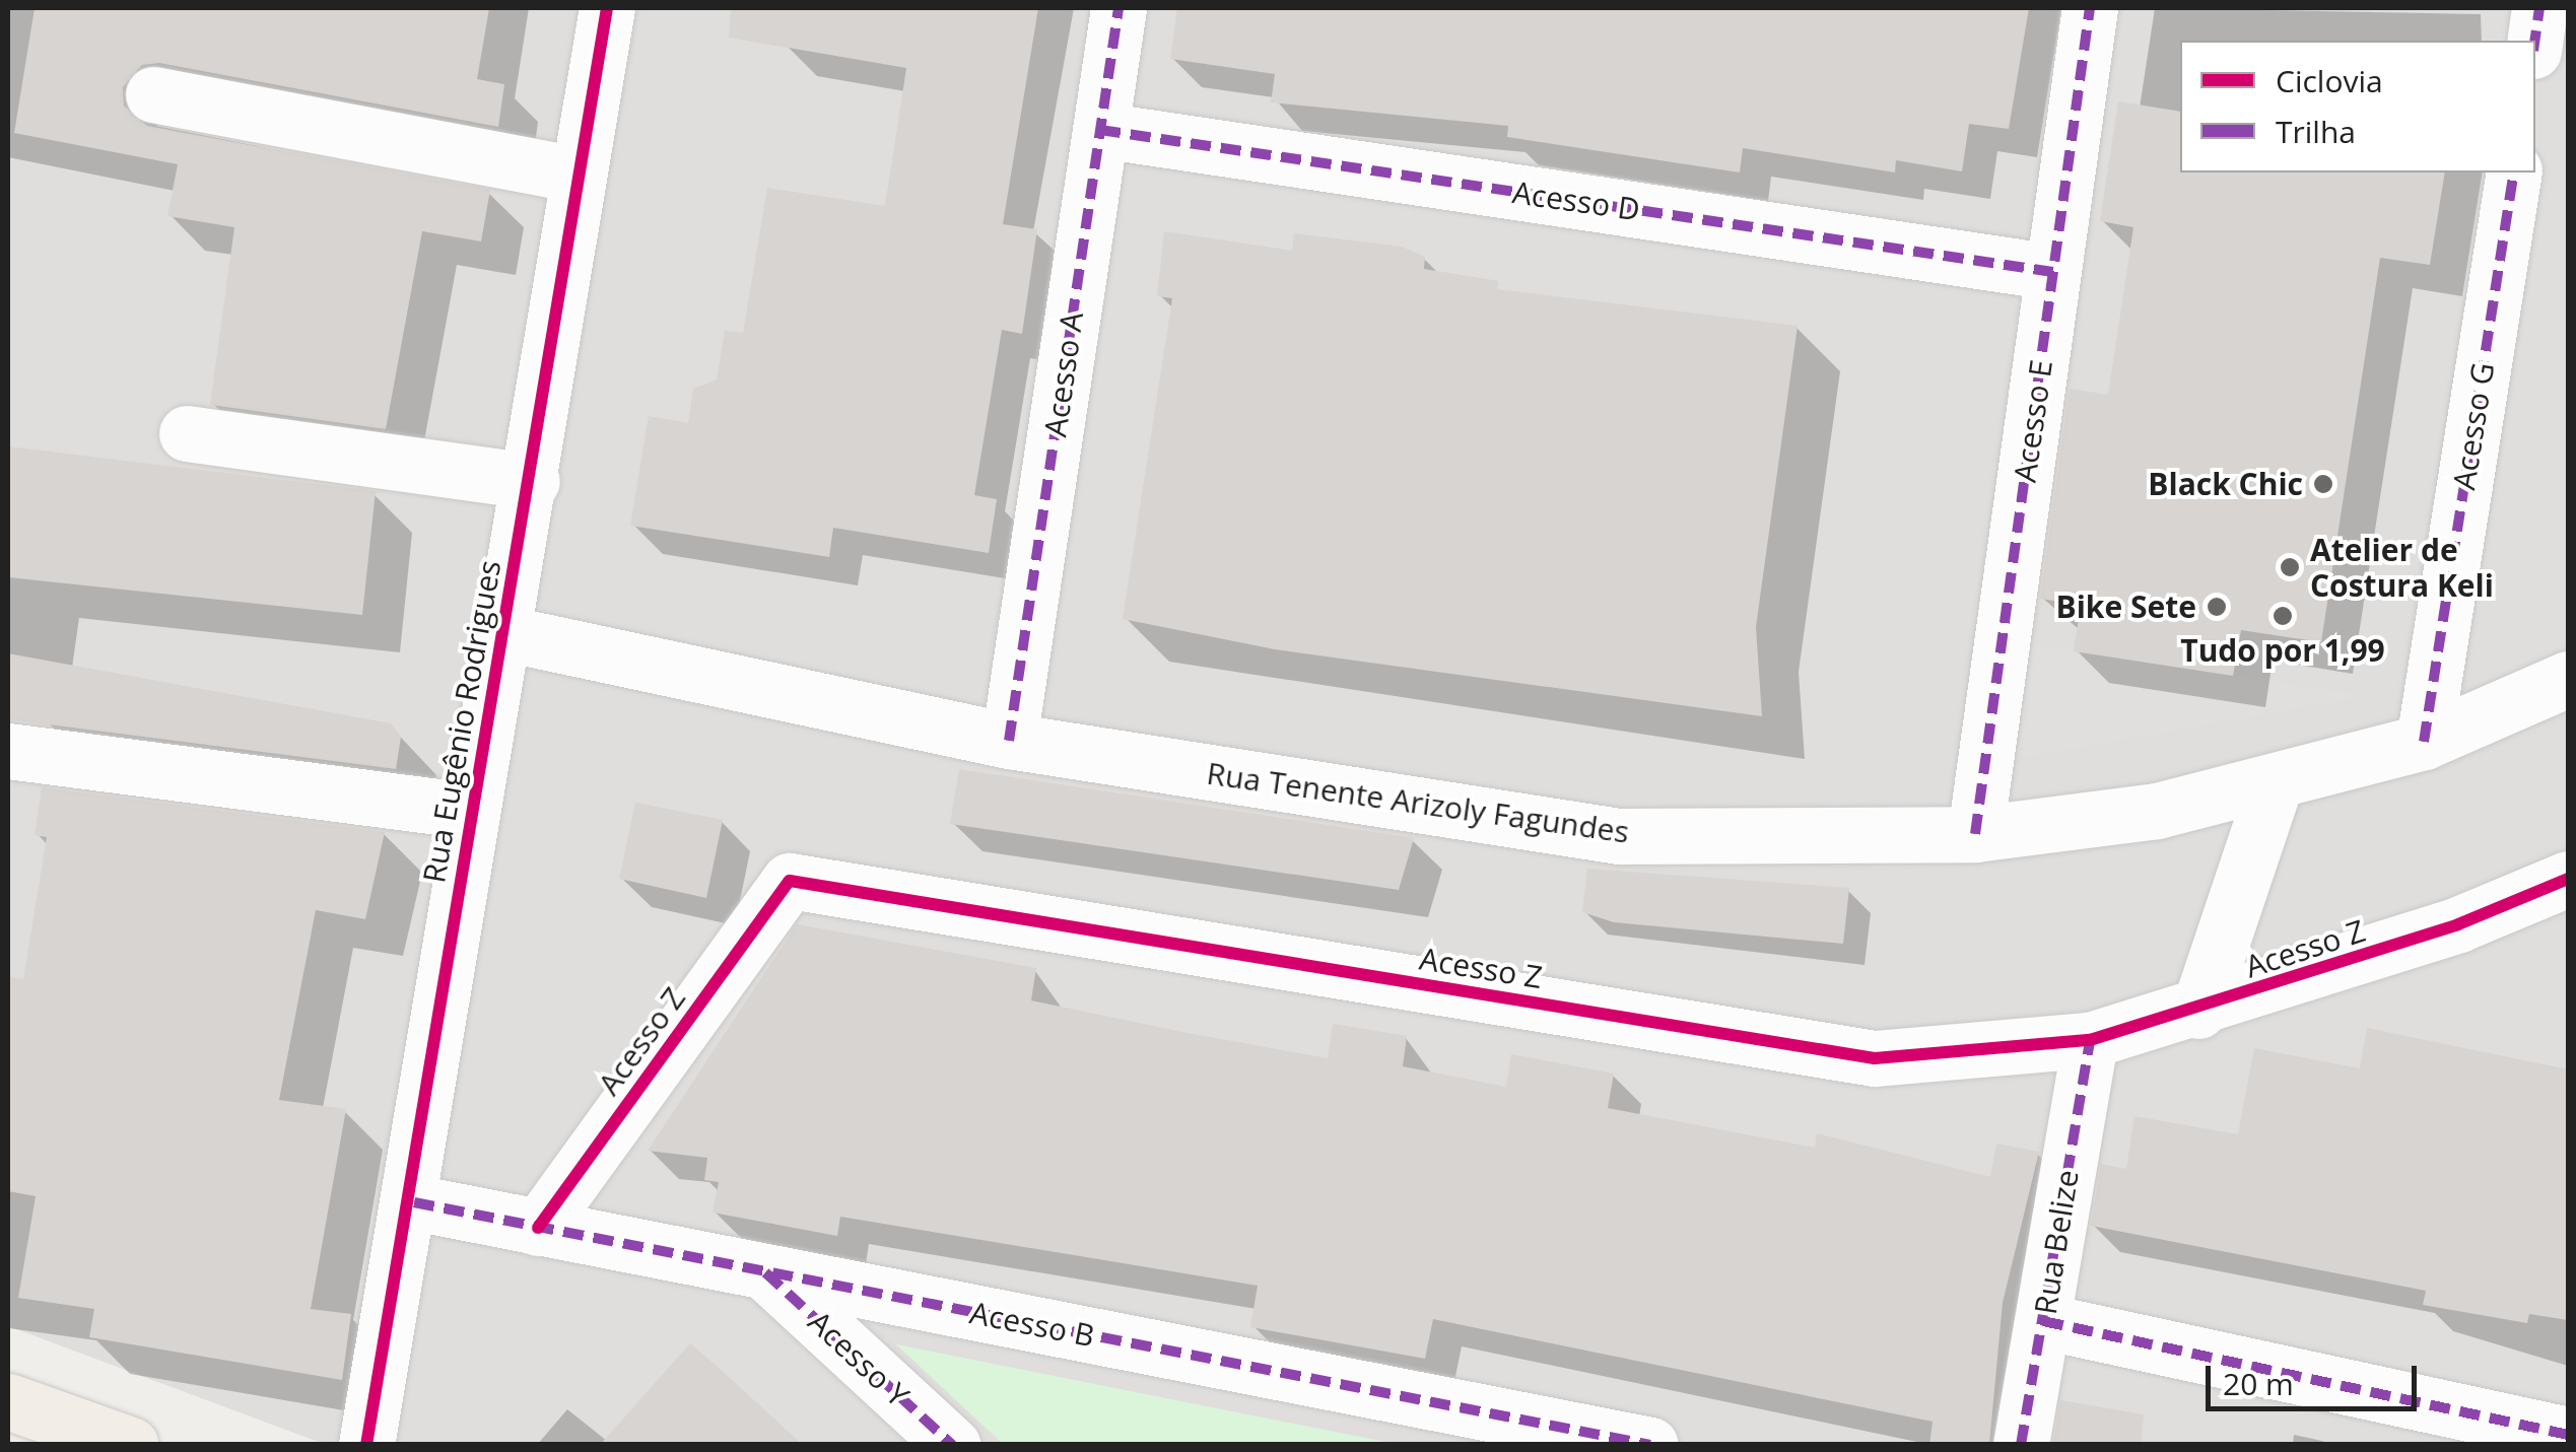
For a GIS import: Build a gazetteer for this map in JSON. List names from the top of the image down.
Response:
{
  "streets": {
    "street": [
      "Acesso D",
      "Acesso A",
      "Acesso E",
      "Acesso G",
      "Rua Eugênio Rodrigues",
      "Rua Tenente Arizoly Fagundes",
      "Acesso Z",
      "Rua Belize",
      "Acesso B",
      "Acesso Y"
    ]
  },
  "crossings": [
    ["Acesso D", "Acesso A"],
    ["Acesso D", "Acesso E"],
    ["Acesso A", "Rua Tenente Arizoly Fagundes"],
    ["Acesso E", "Rua Tenente Arizoly Fagundes"],
    ["Acesso G", "Rua Tenente Arizoly Fagundes"],
    ["Rua Eugênio Rodrigues", "Rua Tenente Arizoly Fagundes"],
    ["Rua Eugênio Rodrigues", "Acesso B"],
    ["Acesso Z", "Rua Belize"],
    ["Acesso Z", "Acesso B"],
    ["Acesso B", "Acesso Y"]
  ],
  "places": [
    "Black Chic",
    "Atelier de Costura Keli",
    "Bike Sete",
    "Tudo por 1,99"
  ],
  "legend": ["Ciclovia", "Trilha"],
  "scale_bar": "20 m"
}
